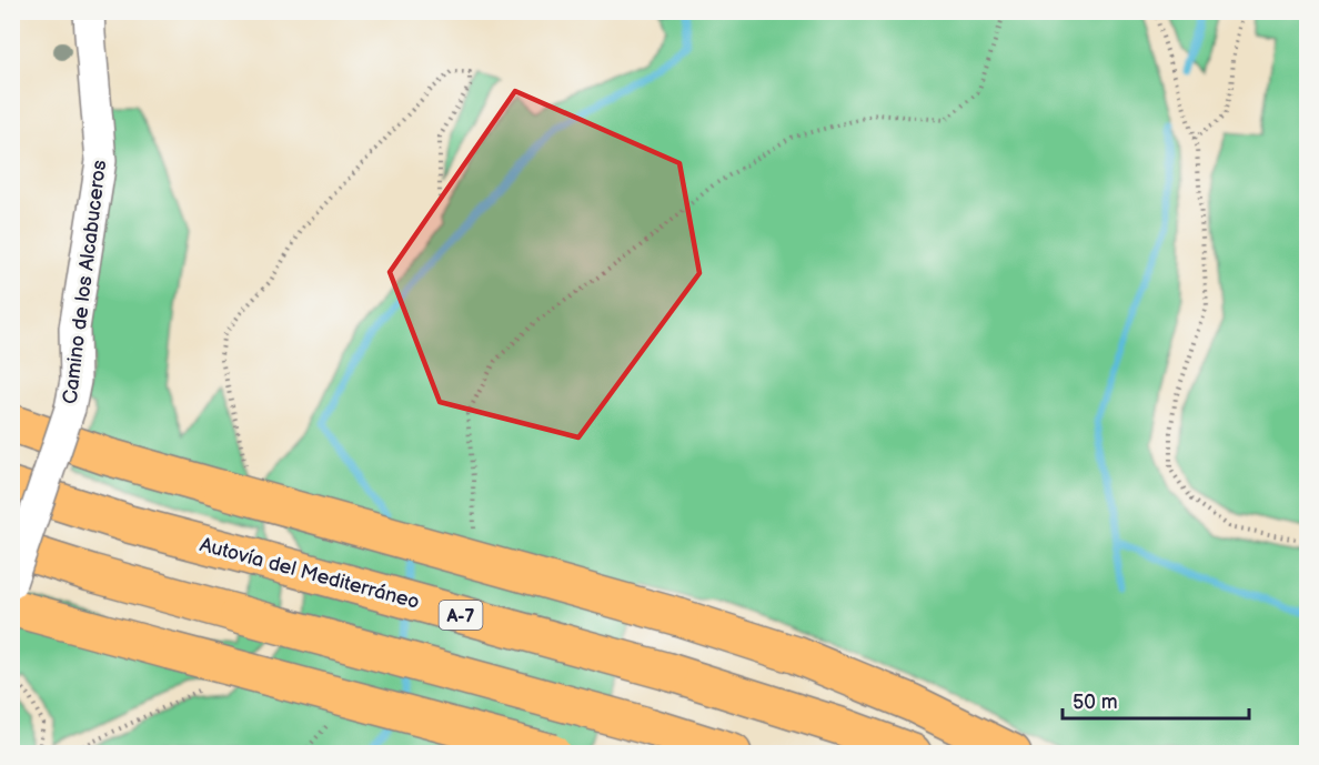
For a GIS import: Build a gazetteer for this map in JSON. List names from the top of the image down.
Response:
{
  "streets": {
    "highway": ["Autovía del Mediterráneo", "A-7"],
    "street": ["Camino de los Alcabuceros"]
  },
  "scale_bar": "50 m"
}
